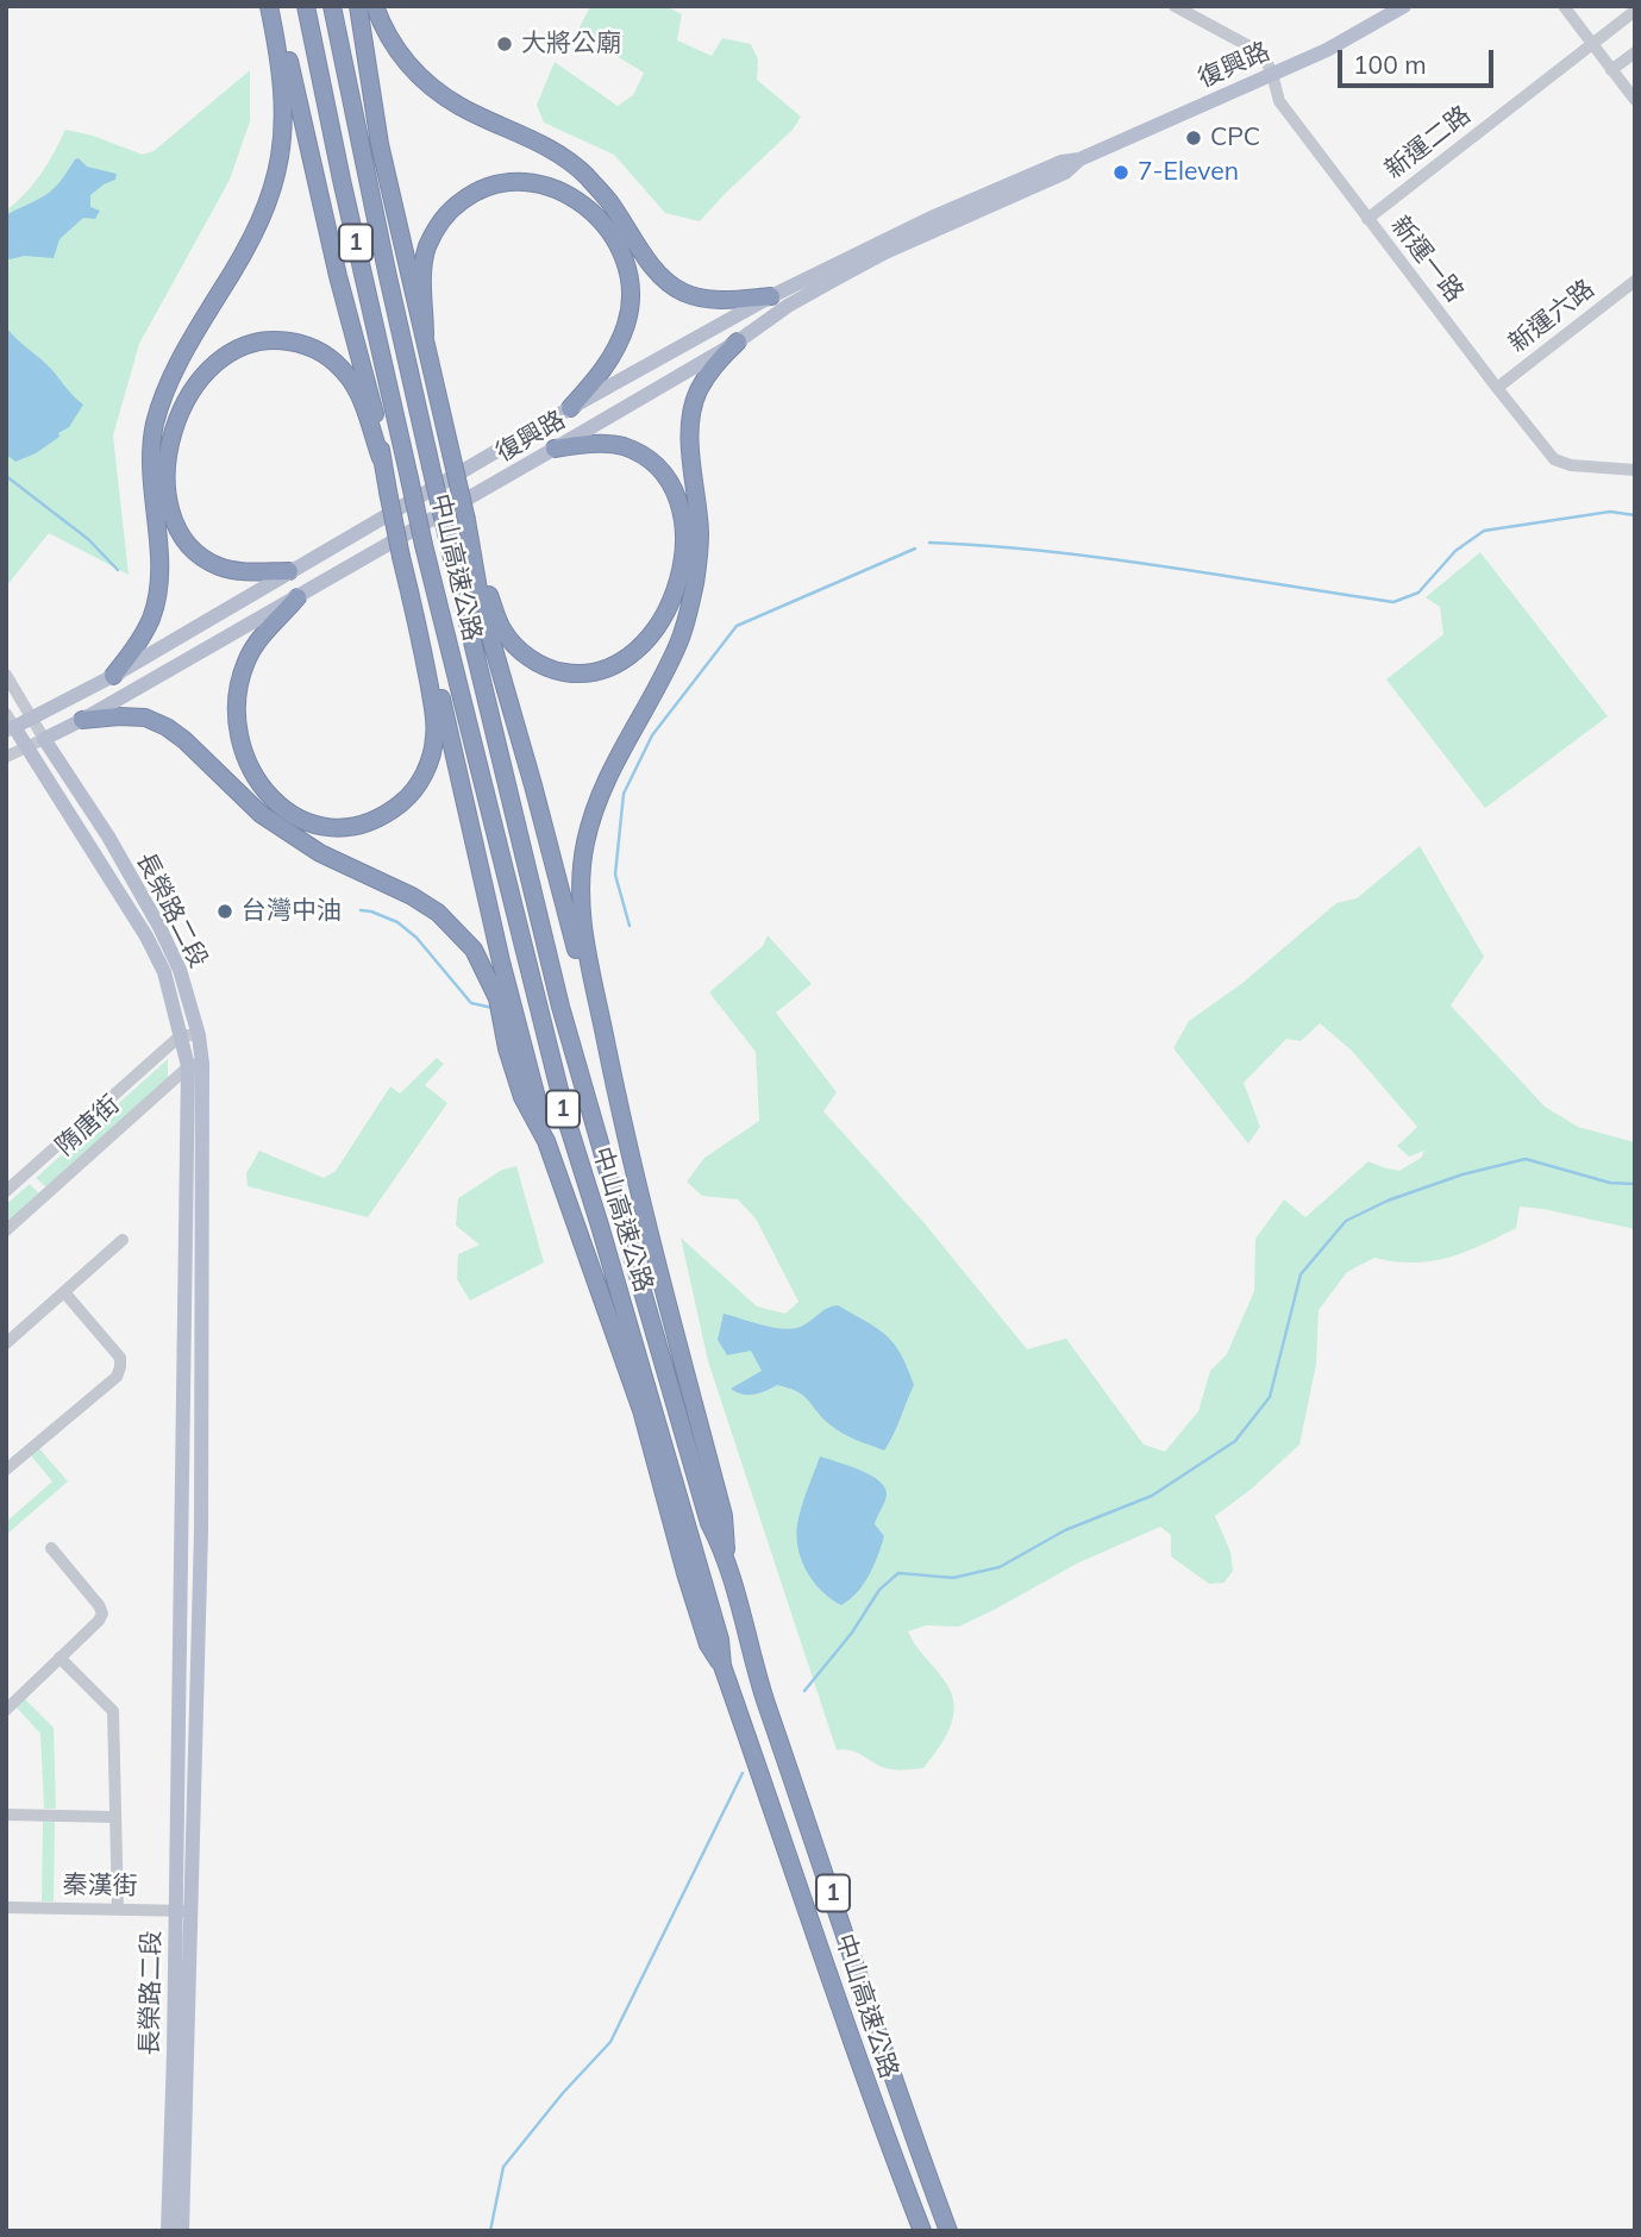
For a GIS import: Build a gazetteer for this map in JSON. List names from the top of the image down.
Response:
{
  "streets": {
    "highway": ["1", "中山高速公路"],
    "main road": ["復興路", "長榮路二段"],
    "street": [
      "新運二路",
      "新運一路",
      "新運六路",
      "隋唐街",
      "秦漢街"
    ]
  },
  "crossings": [
    ["復興路", "新運一路"],
    ["復興路", "長榮路二段"],
    ["新運二路", "新運一路"],
    ["新運一路", "新運六路"],
    ["長榮路二段", "隋唐街"],
    ["長榮路二段", "秦漢街"]
  ],
  "places": [
    "大將公廟",
    "CPC",
    "7-Eleven",
    "台灣中油"
  ],
  "scale_bar": "100 m"
}
